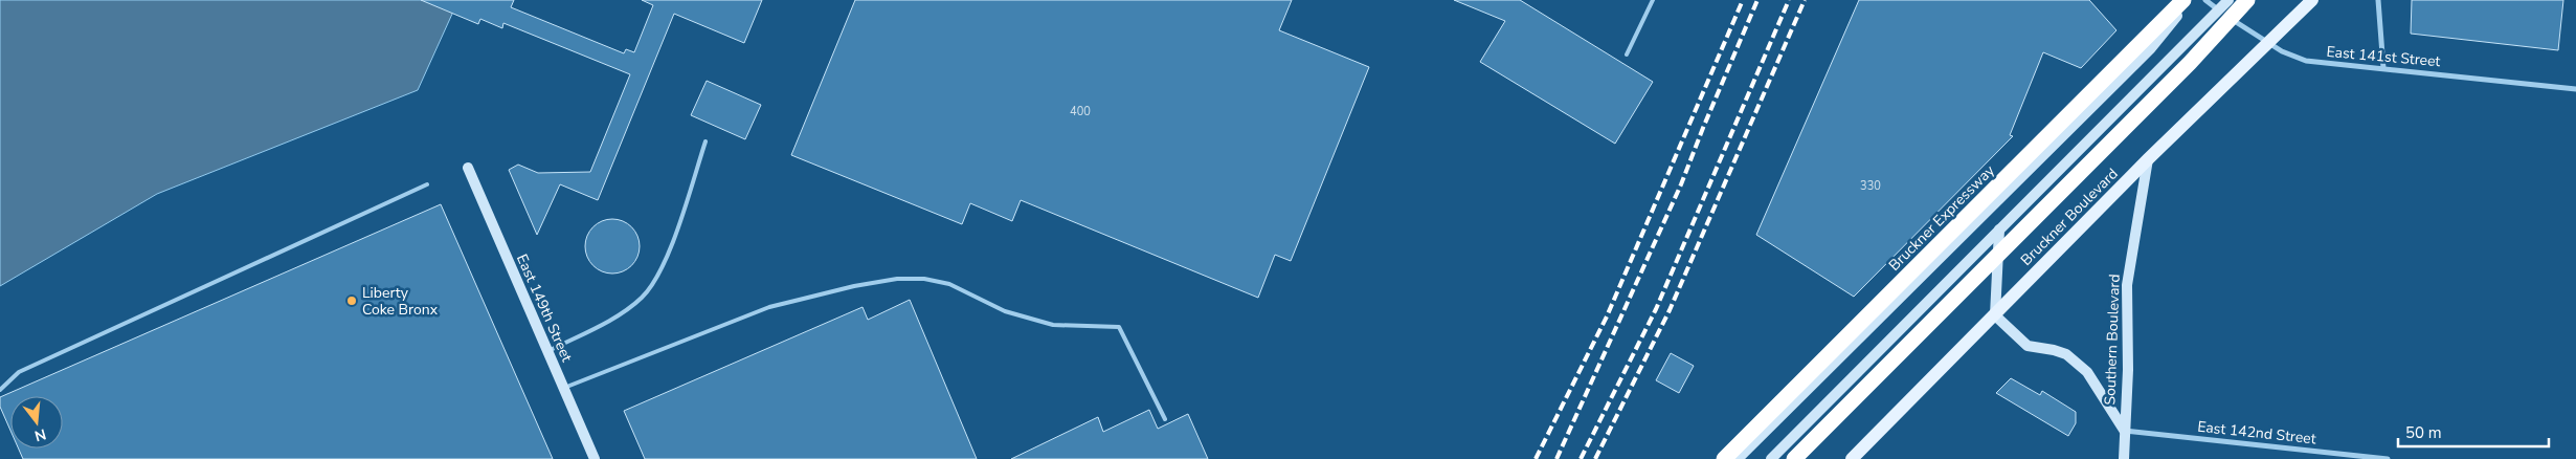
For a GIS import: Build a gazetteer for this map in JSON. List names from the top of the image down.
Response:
{
  "streets": {
    "highway": ["Bruckner Expressway"],
    "main road": ["Bruckner Boulevard", "East 149th Street", "Southern Boulevard"],
    "street": ["East 141st Street", "East 142nd Street"]
  },
  "crossings": [
    ["East 141st Street", "Bruckner Boulevard"],
    ["Bruckner Boulevard", "Southern Boulevard"],
    ["Southern Boulevard", "East 142nd Street"]
  ],
  "places": ["Liberty Coke Bronx"],
  "house_numbers": ["400", "330"],
  "scale_bar": "50 m",
  "north": "bottom"
}
